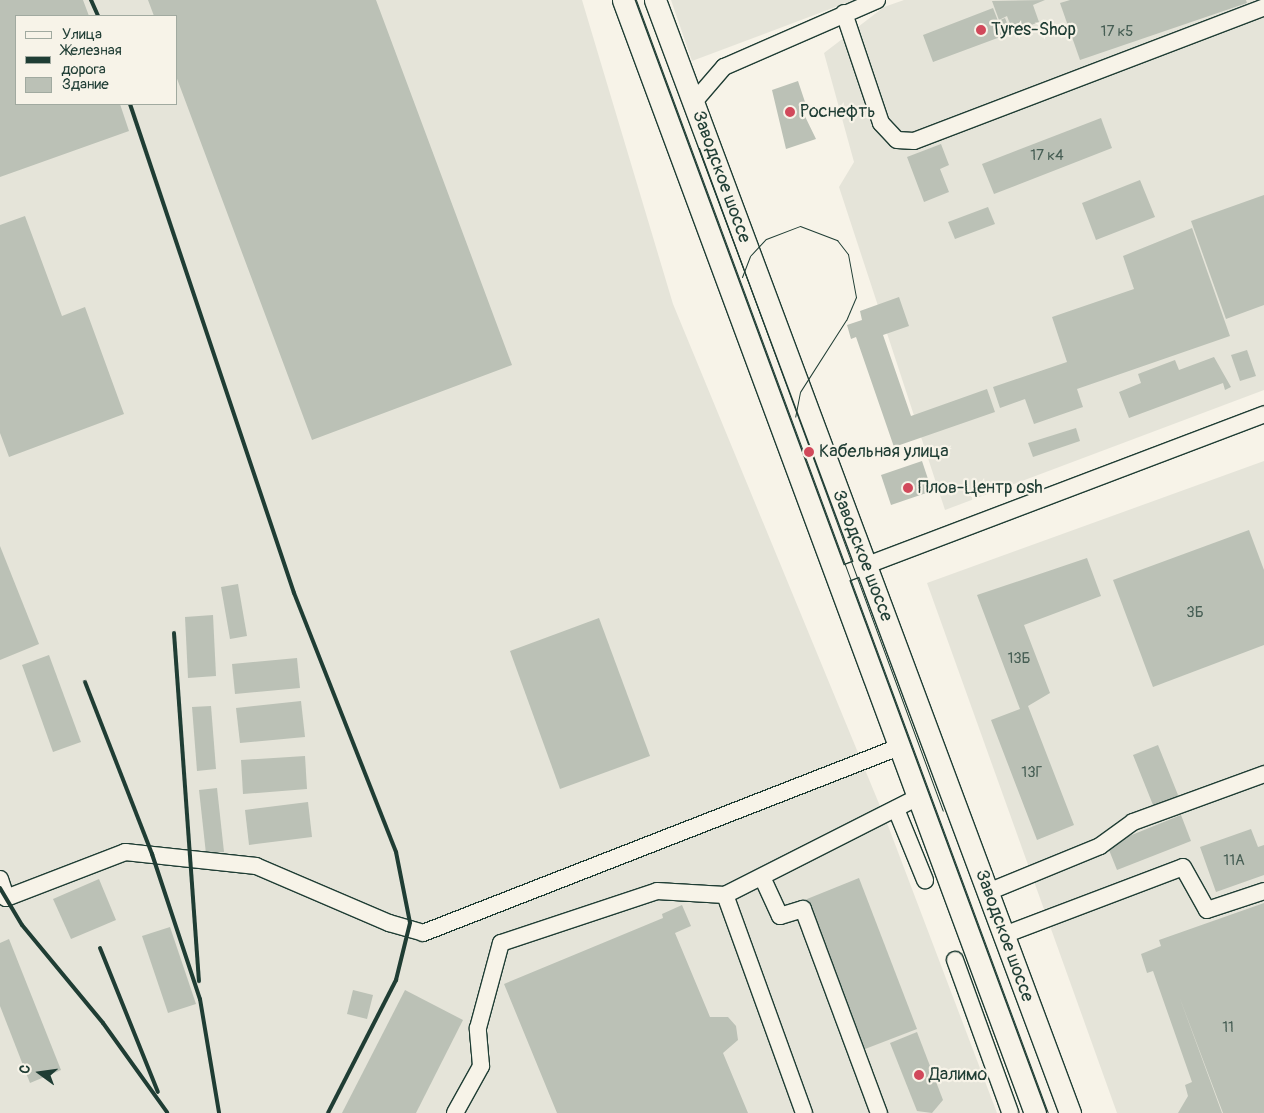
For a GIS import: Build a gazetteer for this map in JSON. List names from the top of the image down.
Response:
{
  "streets": {
    "main road": ["Заводское шоссе"]
  },
  "places": [
    "Tyres-Shop",
    "Роснефть",
    "Кабельная улица",
    "Плов-Центр osh",
    "Далимо"
  ],
  "house_numbers": [
    "17 к5",
    "17 к4",
    "3Б",
    "13Б",
    "13Г",
    "11А",
    "11"
  ],
  "legend": ["Улица", "Железная дорога", "Здание"],
  "north": "left"
}
